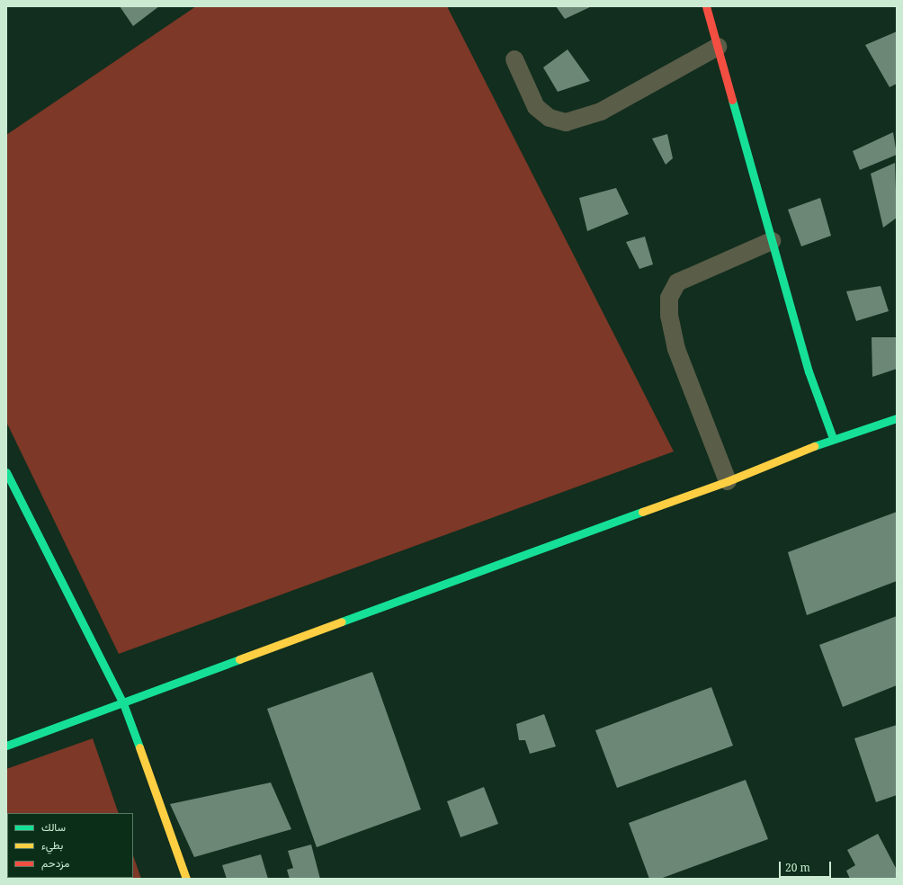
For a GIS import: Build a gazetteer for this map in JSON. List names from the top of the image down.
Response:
{
  "legend": ["سالك", "بطيء", "مزدحم"],
  "scale_bar": "20 m"
}
